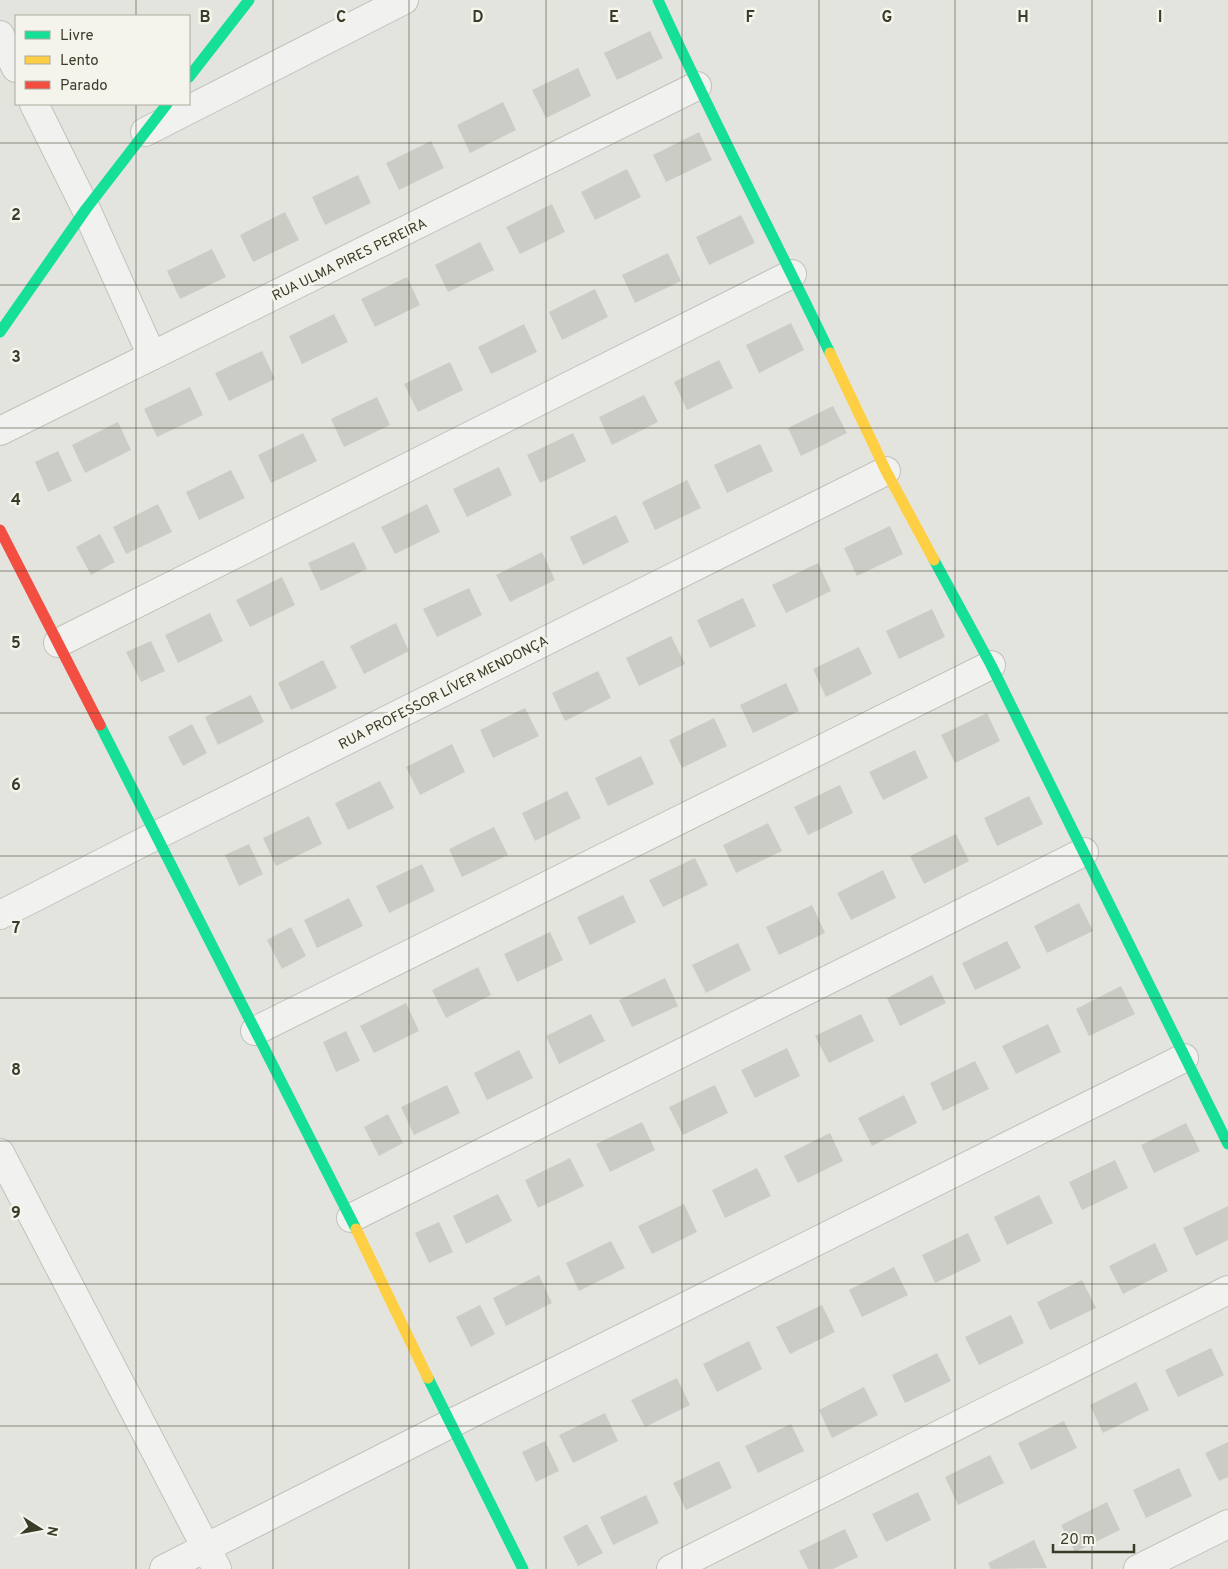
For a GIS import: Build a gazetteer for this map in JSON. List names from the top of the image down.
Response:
{
  "streets": {
    "street": ["RUA ULMA PIRES PEREIRA", "RUA PROFESSOR LÍVER MENDONÇA"]
  },
  "legend": ["Livre", "Lento", "Parado"],
  "scale_bar": "20 m",
  "north": "right",
  "grid": {
    "columns": [
      "B",
      "C",
      "D",
      "E",
      "F",
      "G",
      "H",
      "I"
    ],
    "rows": [
      "2",
      "3",
      "4",
      "5",
      "6",
      "7",
      "8",
      "9"
    ]
  }
}
